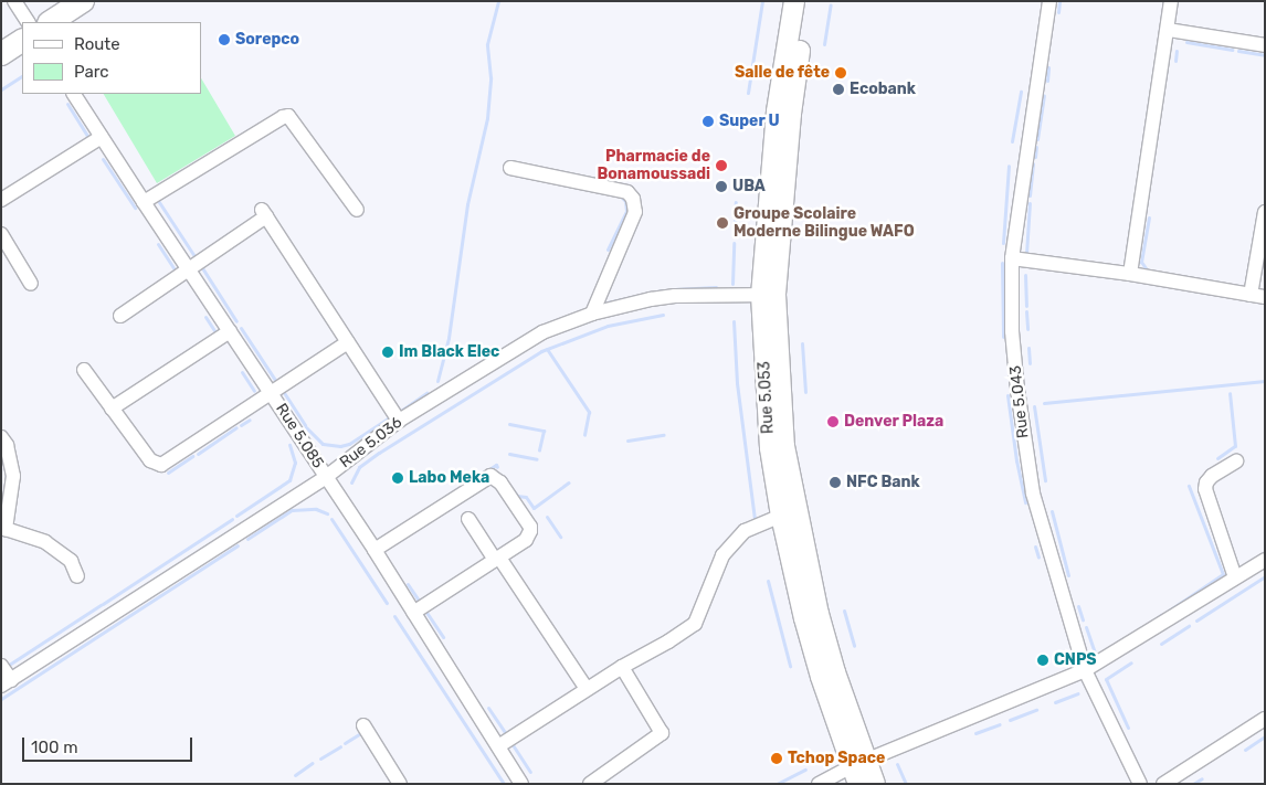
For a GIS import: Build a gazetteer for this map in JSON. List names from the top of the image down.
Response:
{
  "streets": {
    "main road": ["Rue 5.053"],
    "street": ["Rue 5.043", "Rue 5.085", "Rue 5.036"]
  },
  "crossings": [
    ["Rue 5.053", "Rue 5.036"],
    ["Rue 5.085", "Rue 5.036"]
  ],
  "places": [
    "Sorepco",
    "Salle de fête",
    "Ecobank",
    "Super U",
    "Pharmacie de Bonamoussadi",
    "UBA",
    "Groupe Scolaire Moderne Bilingue WAFO",
    "Im Black Elec",
    "Denver Plaza",
    "Labo Meka",
    "NFC Bank",
    "CNPS",
    "Tchop Space"
  ],
  "legend": ["Route", "Parc"],
  "scale_bar": "100 m"
}
